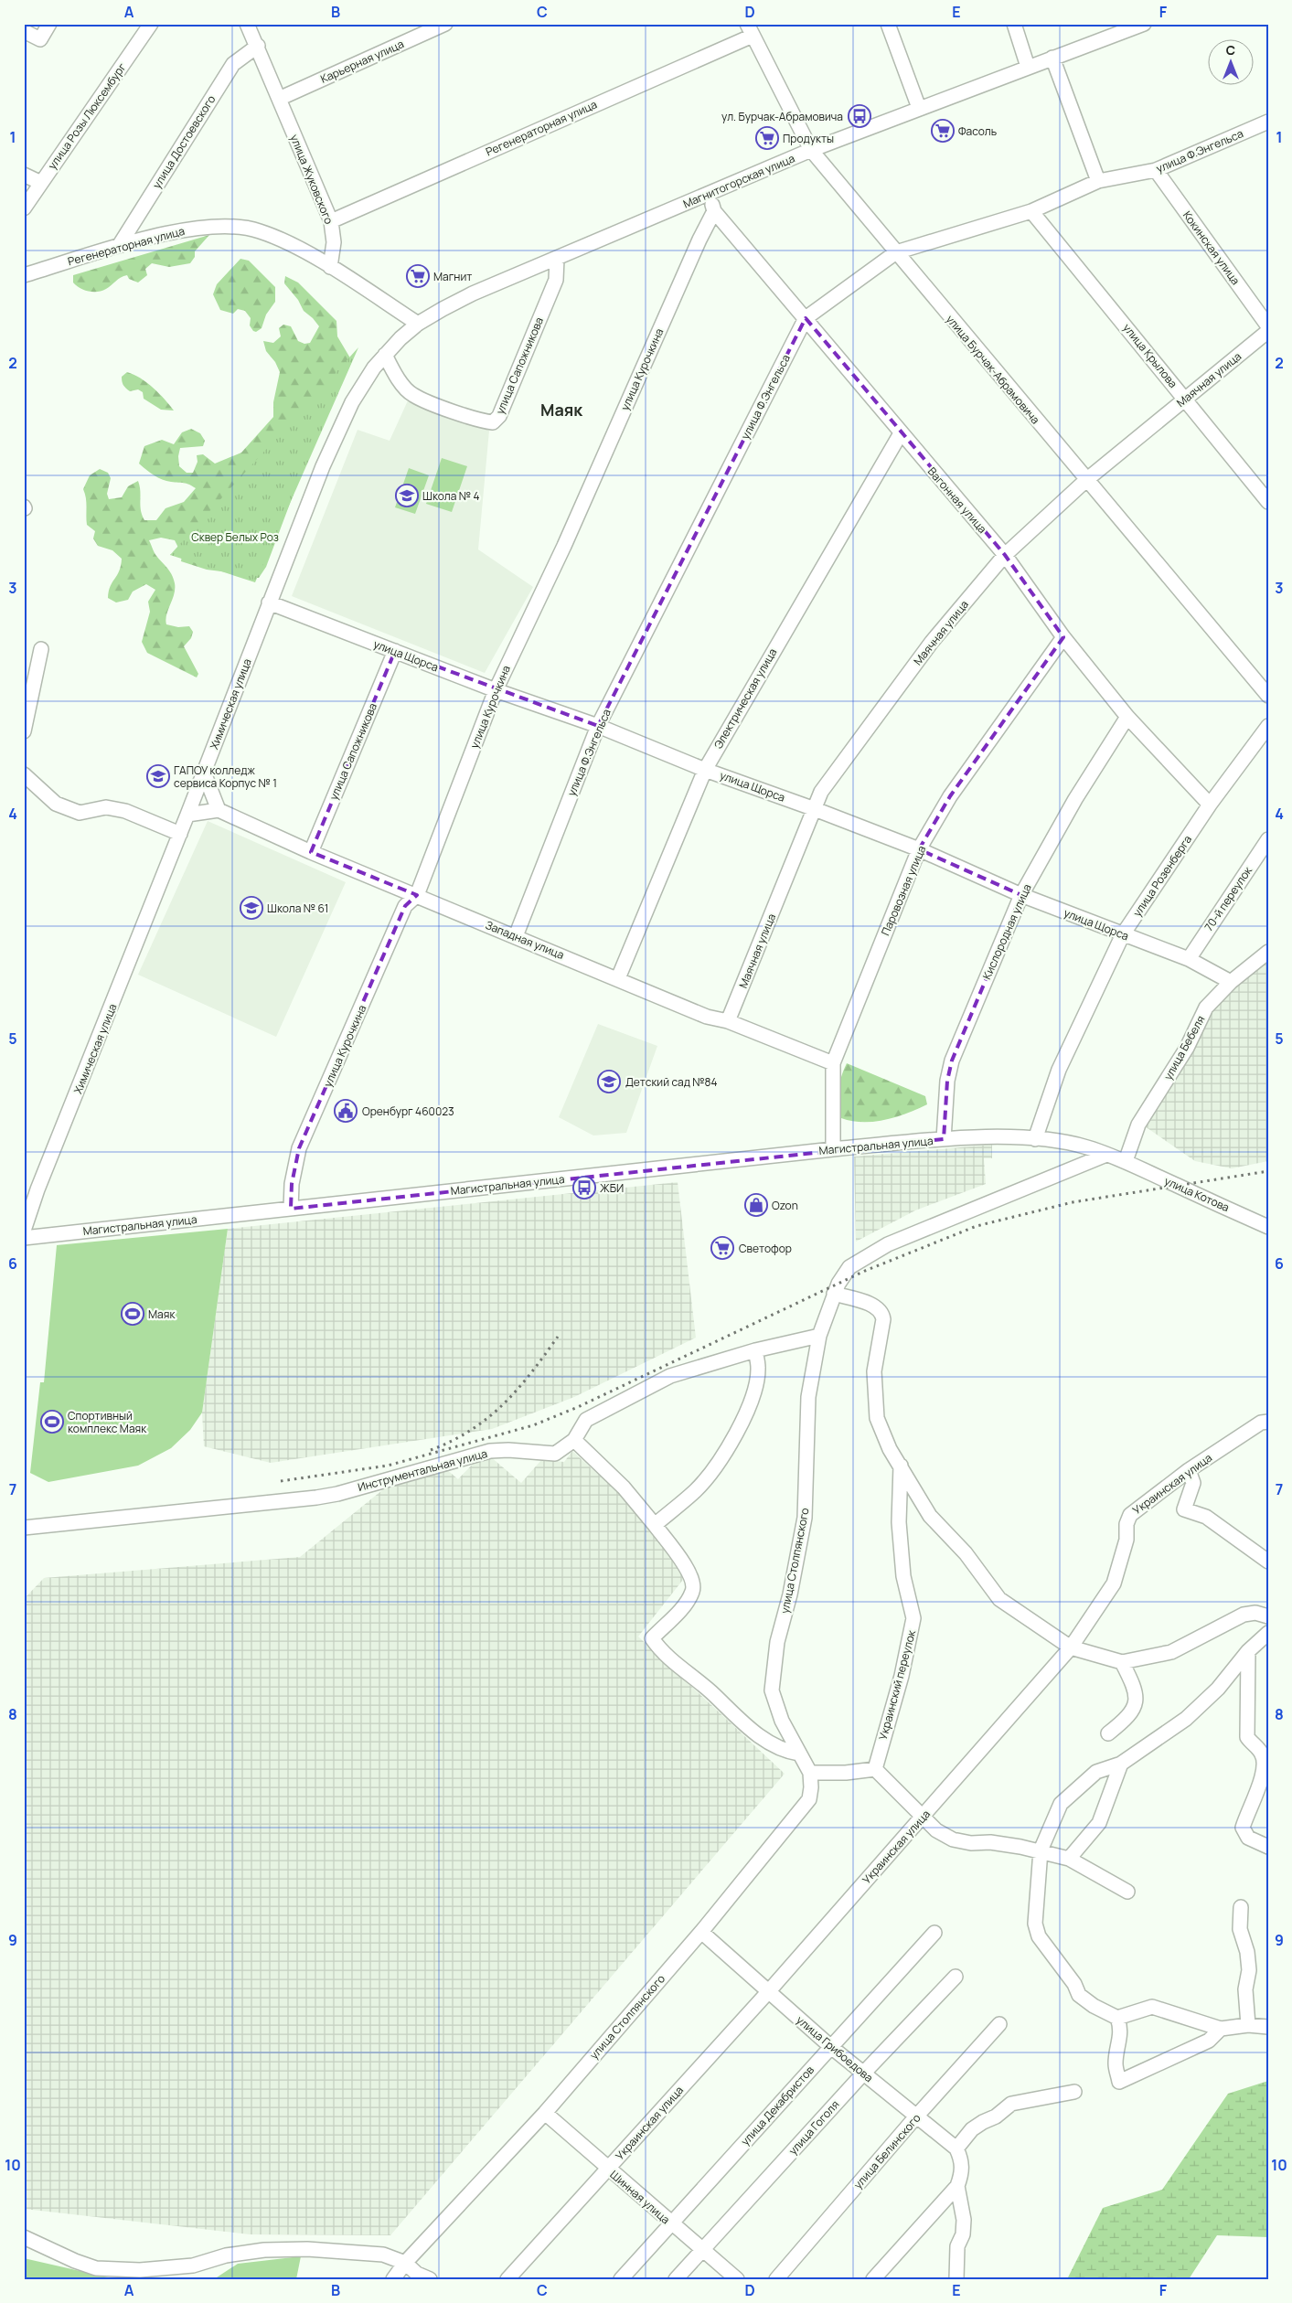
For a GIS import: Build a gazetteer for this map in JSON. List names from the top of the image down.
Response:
{
  "streets": {
    "street": [
      "Карьерная улица",
      "улица Розы Люксембург",
      "Регенераторная улица",
      "улица Достоевского",
      "улица Ф.Энгельса",
      "улица Жуковского",
      "Магнитогорская улица",
      "Кокинская улица",
      "улица Крылова",
      "улица Сапожникова",
      "улица Курочкина",
      "улица Бурчак-Абрамовича",
      "Маячная улица",
      "Вагонная улица",
      "улица Щорса",
      "Электрическая улица",
      "Химическая улица",
      "улица Розенберга",
      "Паровозная улица",
      "70-й переулок",
      "Кислородная улица",
      "Западная улица",
      "улица Бебеля",
      "Магистральная улица",
      "улица Котова",
      "Инструментальная улица",
      "Украинская улица",
      "улица Столпянского",
      "Украинский переулок",
      "улица Грибоедова",
      "улица Декабристов",
      "улица Гоголя",
      "улица Белинского",
      "Шинная улица"
    ]
  },
  "crossings": [
    ["Карьерная улица", "улица Жуковского"],
    ["Регенераторная улица", "улица Достоевского"],
    ["Регенераторная улица", "улица Жуковского"],
    ["Регенераторная улица", "улица Бурчак-Абрамовича"],
    ["улица Достоевского", "улица Жуковского"],
    ["улица Ф.Энгельса", "Кокинская улица"],
    ["улица Ф.Энгельса", "улица Крылова"],
    ["улица Ф.Энгельса", "улица Бурчак-Абрамовича"],
    ["улица Ф.Энгельса", "Вагонная улица"],
    ["улица Ф.Энгельса", "улица Щорса"],
    ["улица Ф.Энгельса", "Западная улица"],
    ["Магнитогорская улица", "улица Сапожникова"],
    ["Магнитогорская улица", "улица Бурчак-Абрамовича"],
    ["Магнитогорская улица", "Вагонная улица"],
    ["Магнитогорская улица", "Химическая улица"],
    ["улица Крылова", "Маячная улица"],
    ["улица Сапожникова", "улица Щорса"],
    ["улица Сапожникова", "Химическая улица"],
    ["улица Сапожникова", "Западная улица"],
    ["улица Курочкина", "Вагонная улица"],
    ["улица Курочкина", "улица Щорса"],
    ["улица Курочкина", "Западная улица"],
    ["улица Курочкина", "Магистральная улица"],
    ["улица Бурчак-Абрамовича", "Маячная улица"],
    ["Маячная улица", "Вагонная улица"],
    ["Маячная улица", "улица Щорса"],
    ["Маячная улица", "Западная улица"],
    ["Вагонная улица", "Электрическая улица"],
    ["Вагонная улица", "улица Розенберга"],
    ["Вагонная улица", "Паровозная улица"],
    ["Вагонная улица", "Кислородная улица"],
    ["улица Щорса", "Электрическая улица"],
    ["улица Щорса", "Химическая улица"],
    ["улица Щорса", "улица Розенберга"],
    ["улица Щорса", "Паровозная улица"],
    ["улица Щорса", "70-й переулок"],
    ["улица Щорса", "Кислородная улица"],
    ["улица Щорса", "улица Бебеля"],
    ["Электрическая улица", "Западная улица"],
    ["улица Розенберга", "Магистральная улица"],
    ["Паровозная улица", "Западная улица"],
    ["Паровозная улица", "Магистральная улица"],
    ["Кислородная улица", "Магистральная улица"],
    ["улица Бебеля", "Магистральная улица"],
    ["улица Бебеля", "улица Котова"],
    ["Магистральная улица", "улица Котова"],
    ["Магистральная улица", "улица Столпянского"],
    ["Инструментальная улица", "улица Столпянского"],
    ["Украинская улица", "улица Грибоедова"],
    ["Украинская улица", "Шинная улица"],
    ["улица Столпянского", "улица Грибоедова"],
    ["улица Столпянского", "Шинная улица"],
    ["улица Грибоедова", "улица Декабристов"],
    ["улица Грибоедова", "улица Гоголя"],
    ["улица Грибоедова", "улица Белинского"],
    ["улица Декабристов", "Шинная улица"],
    ["улица Гоголя", "Шинная улица"]
  ],
  "districts": ["Маяк"],
  "parks": ["Сквер Белых Роз"],
  "places": {
    "bus stop": ["ул. Бурчак-Абрамовича", "ЖБИ"],
    "supermarket": [
      "Фасоль",
      "Продукты",
      "Магнит",
      "Светофор"
    ],
    "school or university": [
      "Школа № 4",
      "ГАПОУ колледж сервиса Корпус № 1",
      "Школа № 61",
      "Детский сад №84"
    ],
    "public building": ["Оренбург 460023"],
    "shop": ["Ozon"],
    "sports": ["Маяк", "Спортивный комплекс Маяк"]
  },
  "north": "top",
  "grid": {
    "columns": [
      "A",
      "B",
      "C",
      "D",
      "E",
      "F"
    ],
    "rows": [
      "1",
      "2",
      "3",
      "4",
      "5",
      "6",
      "7",
      "8",
      "9",
      "10"
    ]
  }
}
